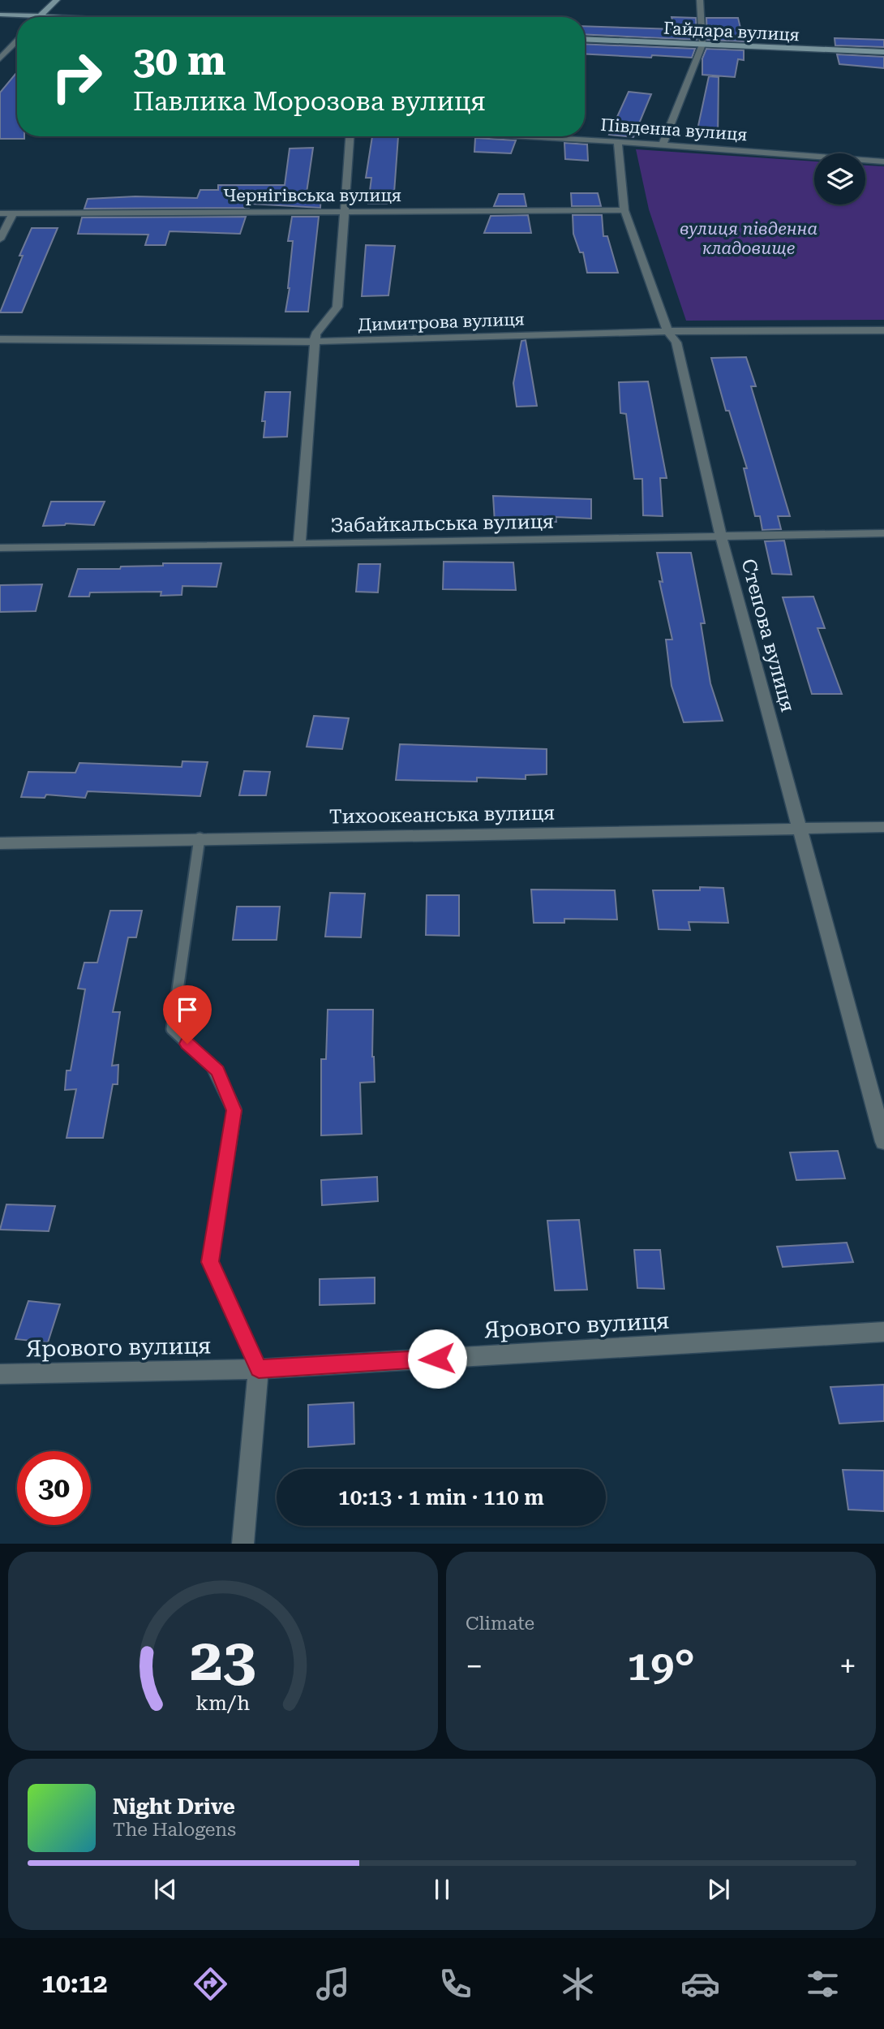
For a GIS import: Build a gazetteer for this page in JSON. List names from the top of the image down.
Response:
{
  "streets": {
    "street": [
      "Гайдара вулиця",
      "Південна вулиця",
      "Чернігівська вулиця",
      "Димитрова вулиця",
      "Забайкальська вулиця",
      "Степова вулиця",
      "Тихоокеанська вулиця",
      "Ярового вулиця"
    ]
  },
  "crossings": [
    ["Південна вулиця", "Степова вулиця"],
    ["Чернігівська вулиця", "Степова вулиця"],
    ["Димитрова вулиця", "Степова вулиця"],
    ["Забайкальська вулиця", "Степова вулиця"],
    ["Степова вулиця", "Тихоокеанська вулиця"]
  ],
  "parks": ["вулиця південна кладовище"],
  "page": {
    "turn": ["30 m", "Павлика Морозова вулиця"],
    "limit": "30",
    "trip": "10:13 · 1 min · 110 m",
    "tile": "Climate",
    "heat": ["−", "19°", "+"],
    "song": ["Night Drive", "The Halogens"],
    "tabs": "10:12",
    "gauge": ["23", "km/h"]
  }
}
